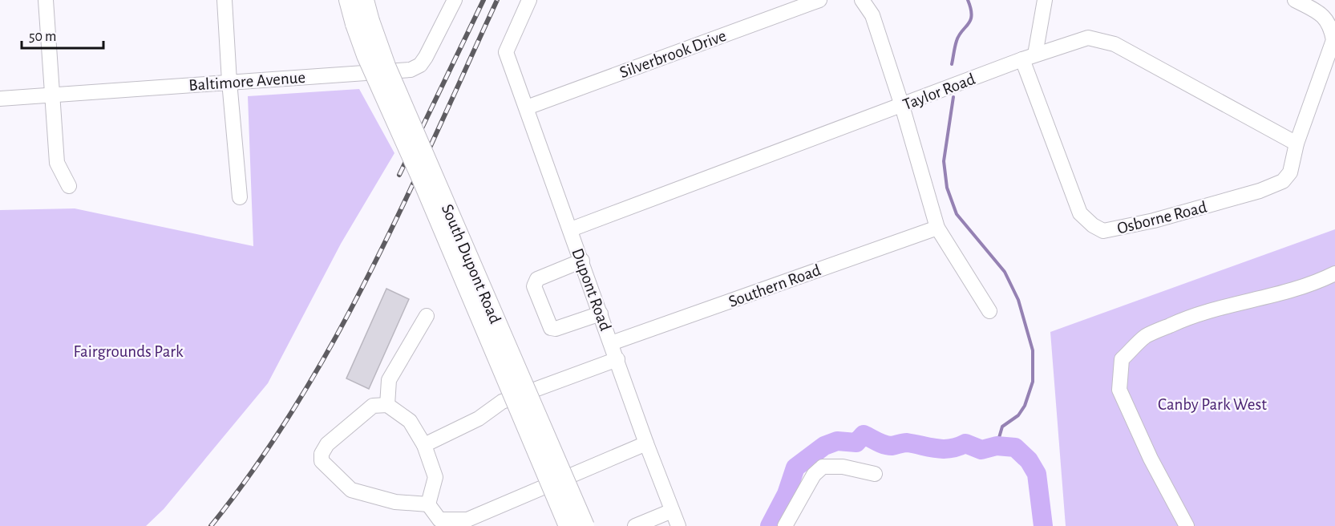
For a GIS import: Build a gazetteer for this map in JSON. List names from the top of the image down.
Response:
{
  "streets": {
    "main road": ["South Dupont Road"],
    "street": [
      "Silverbrook Drive",
      "Baltimore Avenue",
      "Taylor Road",
      "Osborne Road",
      "Southern Road",
      "Dupont Road"
    ]
  },
  "crossings": [
    ["Silverbrook Drive", "Dupont Road"],
    ["Taylor Road", "Osborne Road"],
    ["Taylor Road", "Dupont Road"],
    ["Southern Road", "Dupont Road"]
  ],
  "parks": ["Fairgrounds Park", "Canby Park West"],
  "scale_bar": "50 m"
}
